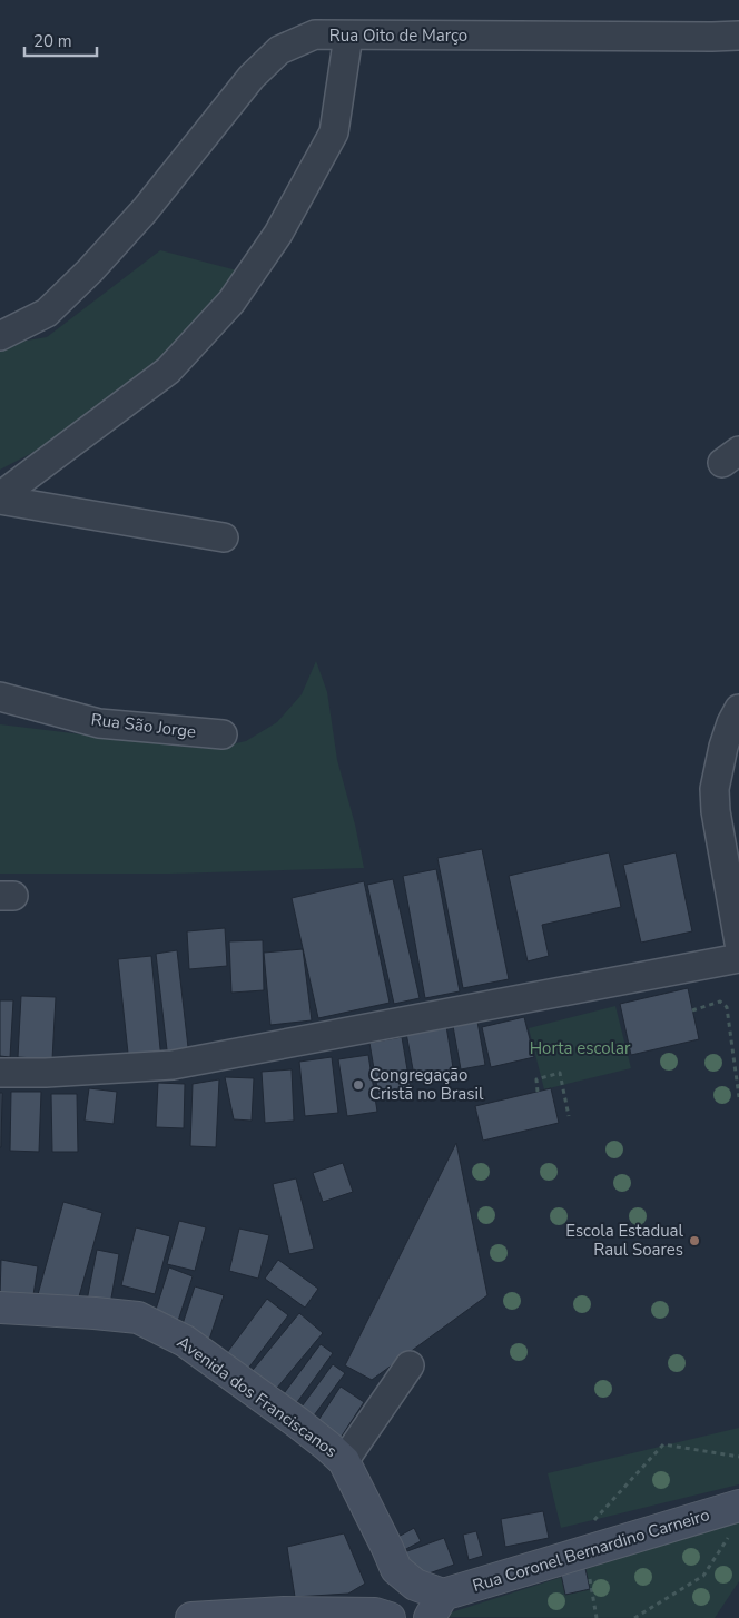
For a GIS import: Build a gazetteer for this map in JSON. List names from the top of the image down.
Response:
{
  "streets": {
    "main road": ["Avenida dos Franciscanos", "Rua Coronel Bernardino Carneiro"],
    "street": ["Rua Oito de Março", "Rua São Jorge"]
  },
  "crossings": [
    ["Avenida dos Franciscanos", "Rua Coronel Bernardino Carneiro"]
  ],
  "parks": ["Horta escolar"],
  "places": ["Congregação Cristã no Brasil", "Escola Estadual Raul Soares"],
  "scale_bar": "20 m"
}
